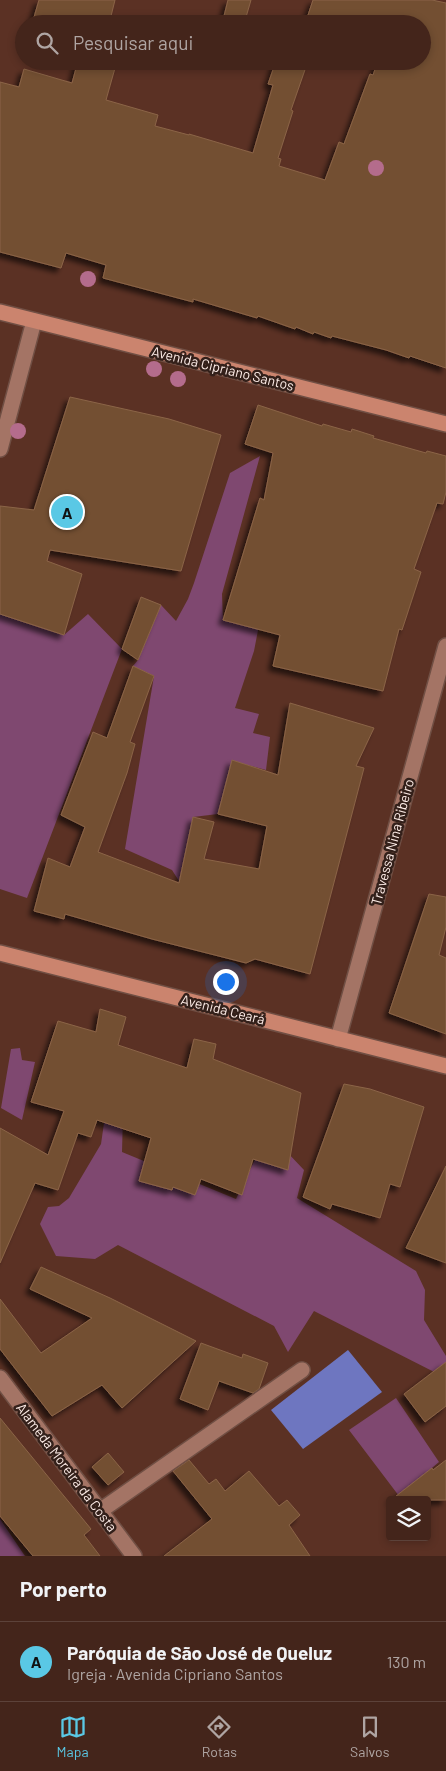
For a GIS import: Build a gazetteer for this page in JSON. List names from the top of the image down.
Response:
{
  "streets": {
    "main road": ["Avenida Cipriano Santos", "Avenida Ceará"],
    "street": ["Travessa Nina Ribeiro", "Alameda Moreira da Costa"]
  },
  "crossings": [
    ["Travessa Nina Ribeiro", "Avenida Ceará"]
  ],
  "page": {
    "search": "Pesquisar aqui",
    "pins": "A",
    "heading": "Por perto",
    "list": [
      {
        "mark": "A",
        "name": "Paróquia de São José de Queluz",
        "note": "Igreja · Avenida Cipriano Santos",
        "value": "130 m"
      }
    ],
    "nav": ["Mapa", "Rotas", "Salvos"]
  }
}
